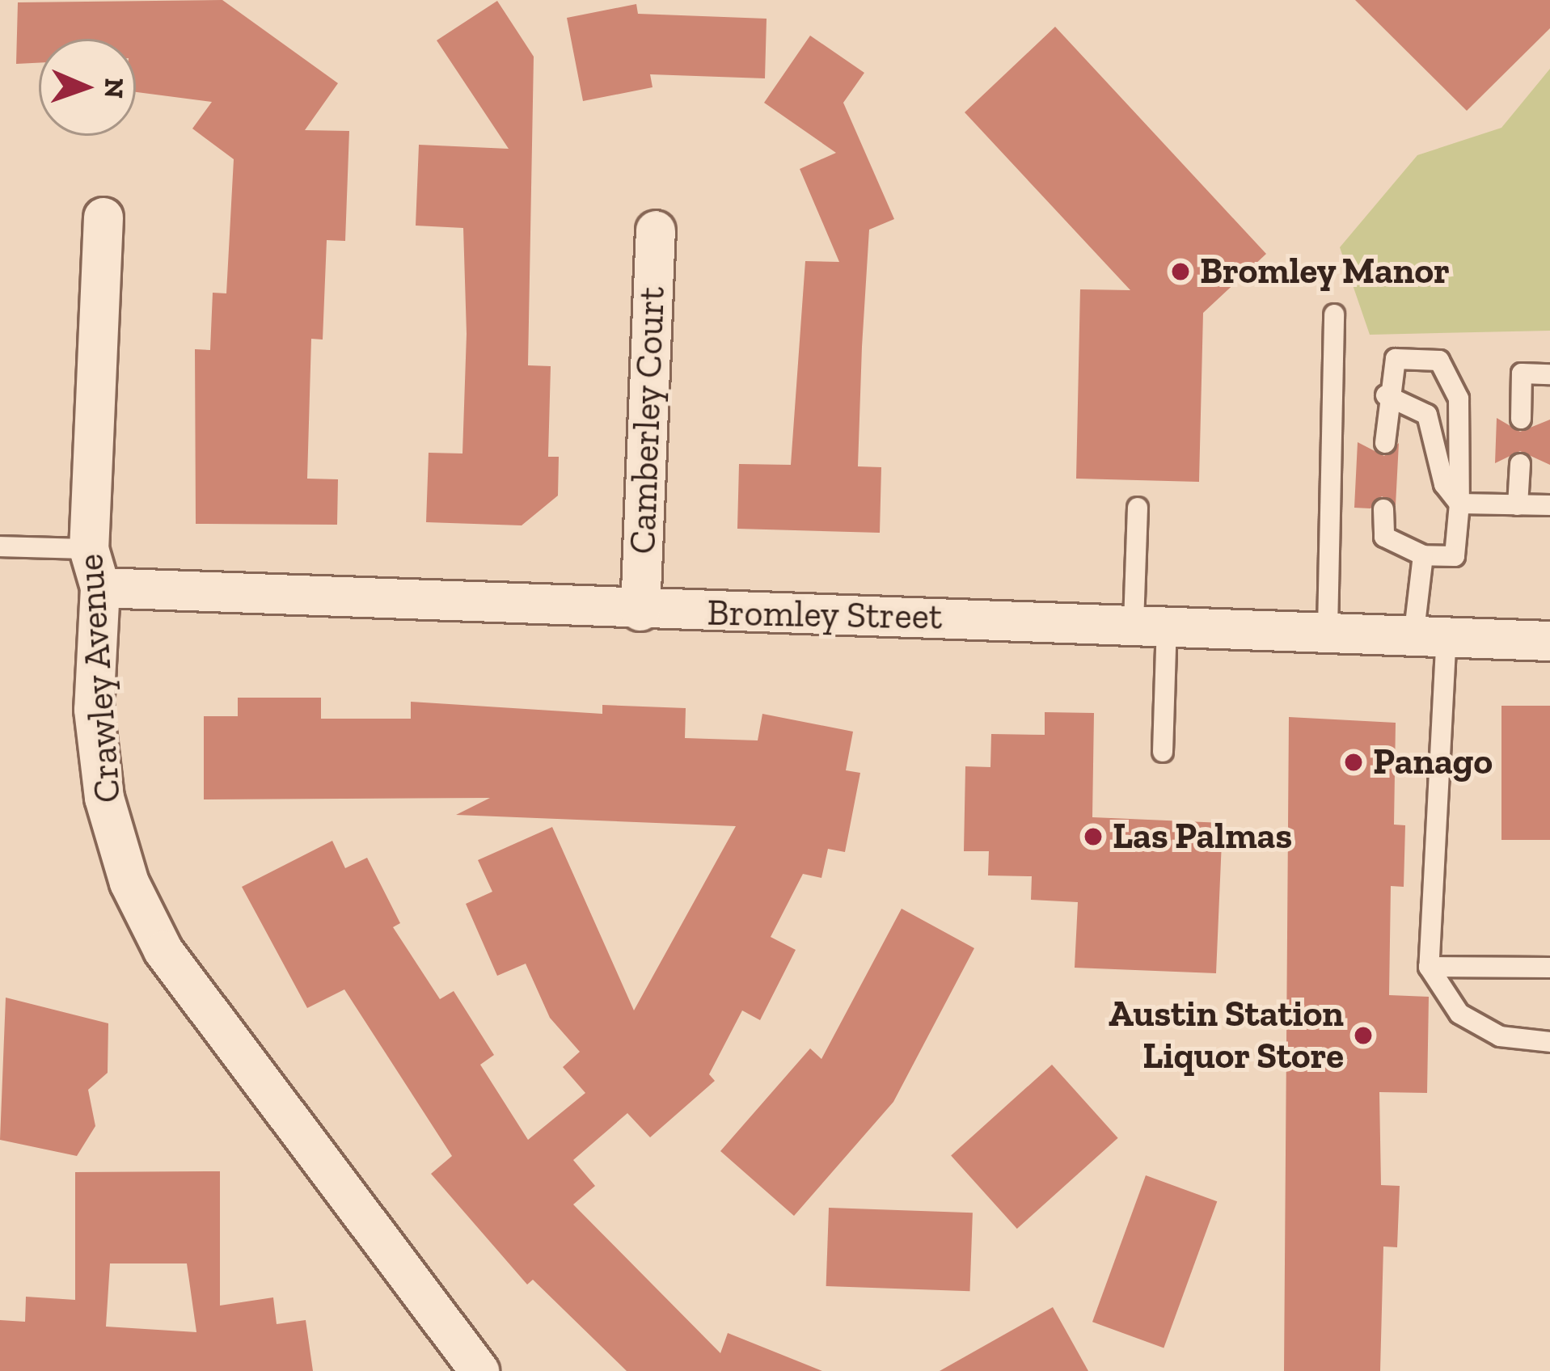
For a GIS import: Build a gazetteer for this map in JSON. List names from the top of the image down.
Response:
{
  "streets": {
    "street": ["Camberley Court", "Bromley Street", "Crawley Avenue"]
  },
  "crossings": [
    ["Camberley Court", "Bromley Street"],
    ["Bromley Street", "Crawley Avenue"]
  ],
  "places": [
    "Bromley Manor",
    "Panago",
    "Las Palmas",
    "Austin Station Liquor Store"
  ],
  "north": "right"
}
